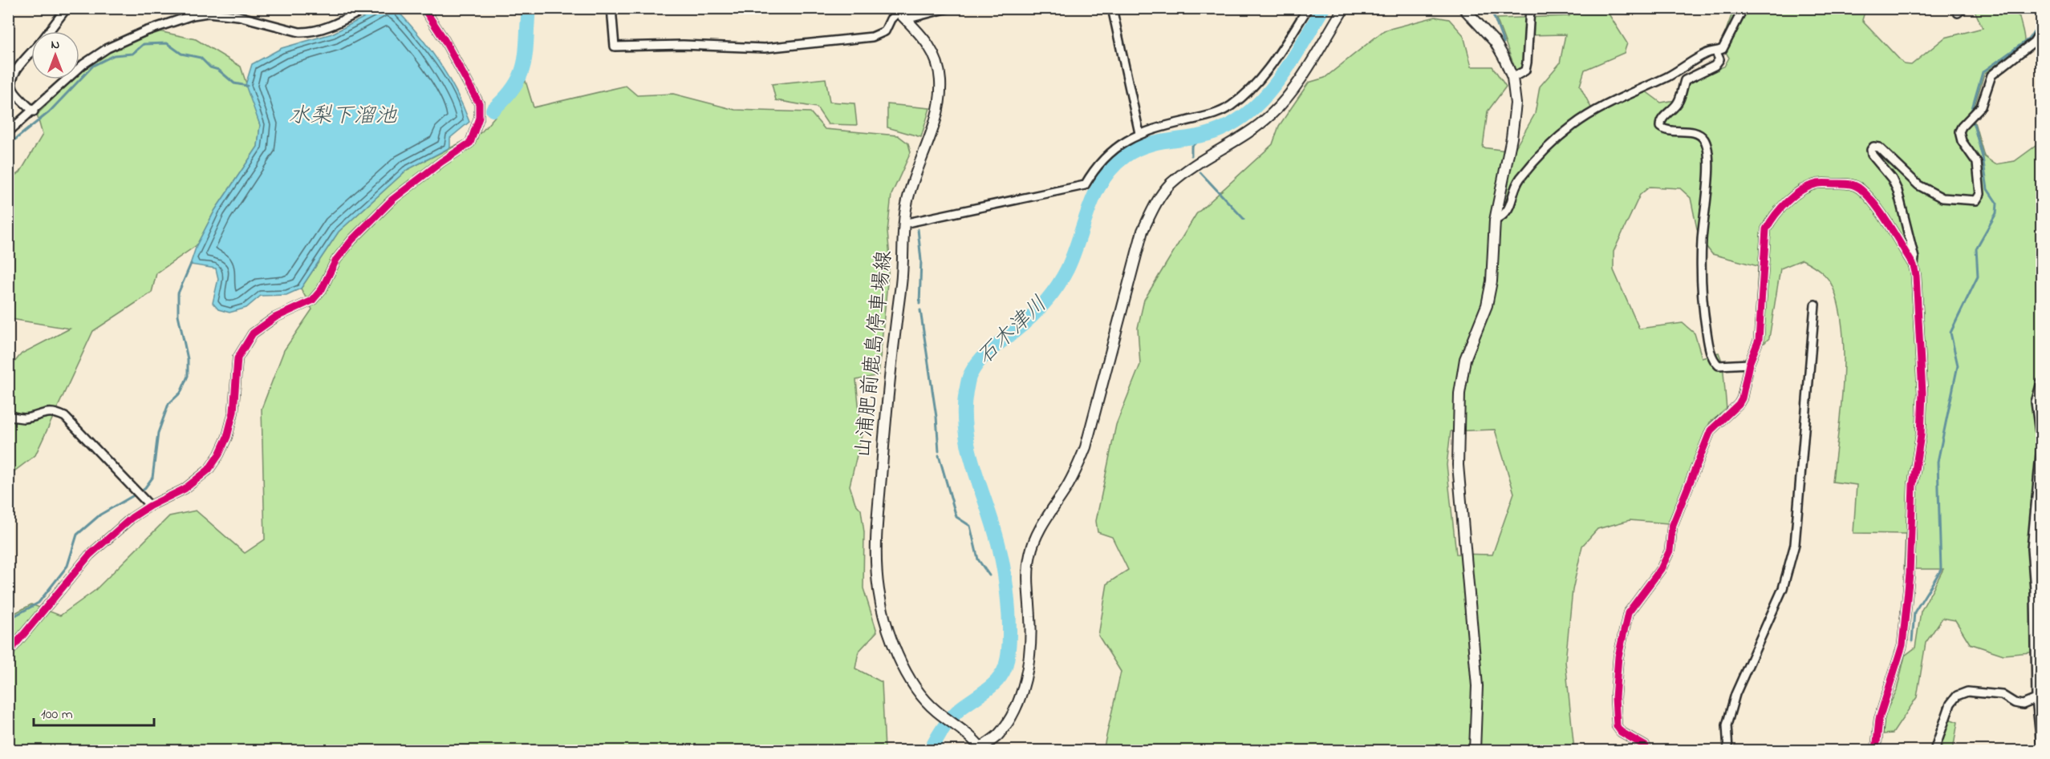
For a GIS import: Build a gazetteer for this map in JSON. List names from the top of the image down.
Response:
{
  "streets": {
    "street": ["山浦肥前鹿島停車場線"]
  },
  "water": ["水梨下溜池", "石木津川"],
  "scale_bar": "100 m",
  "north": "top"
}
